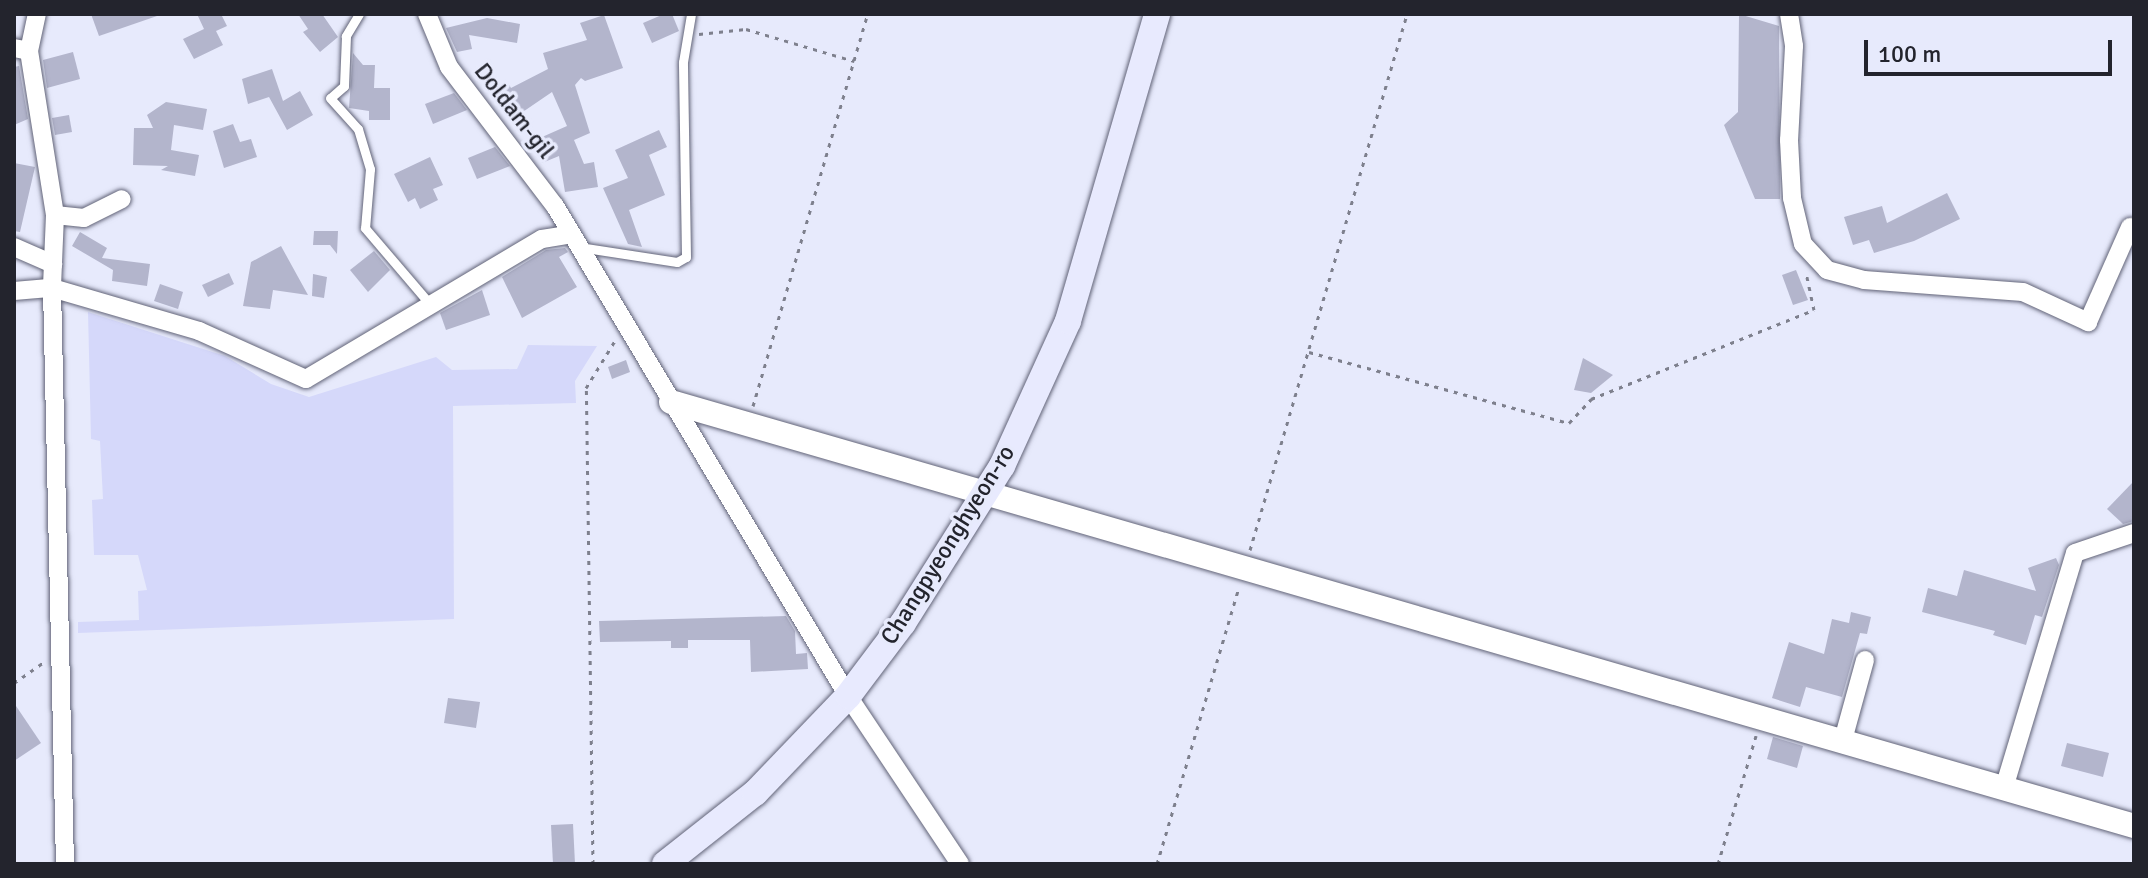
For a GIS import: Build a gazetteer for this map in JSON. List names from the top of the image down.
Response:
{
  "streets": {
    "main road": ["Changpyeonghyeon-ro"],
    "street": ["Doldam-gil"]
  },
  "crossings": [
    ["Doldam-gil", "Changpyeonghyeon-ro"]
  ],
  "scale_bar": "100 m"
}
